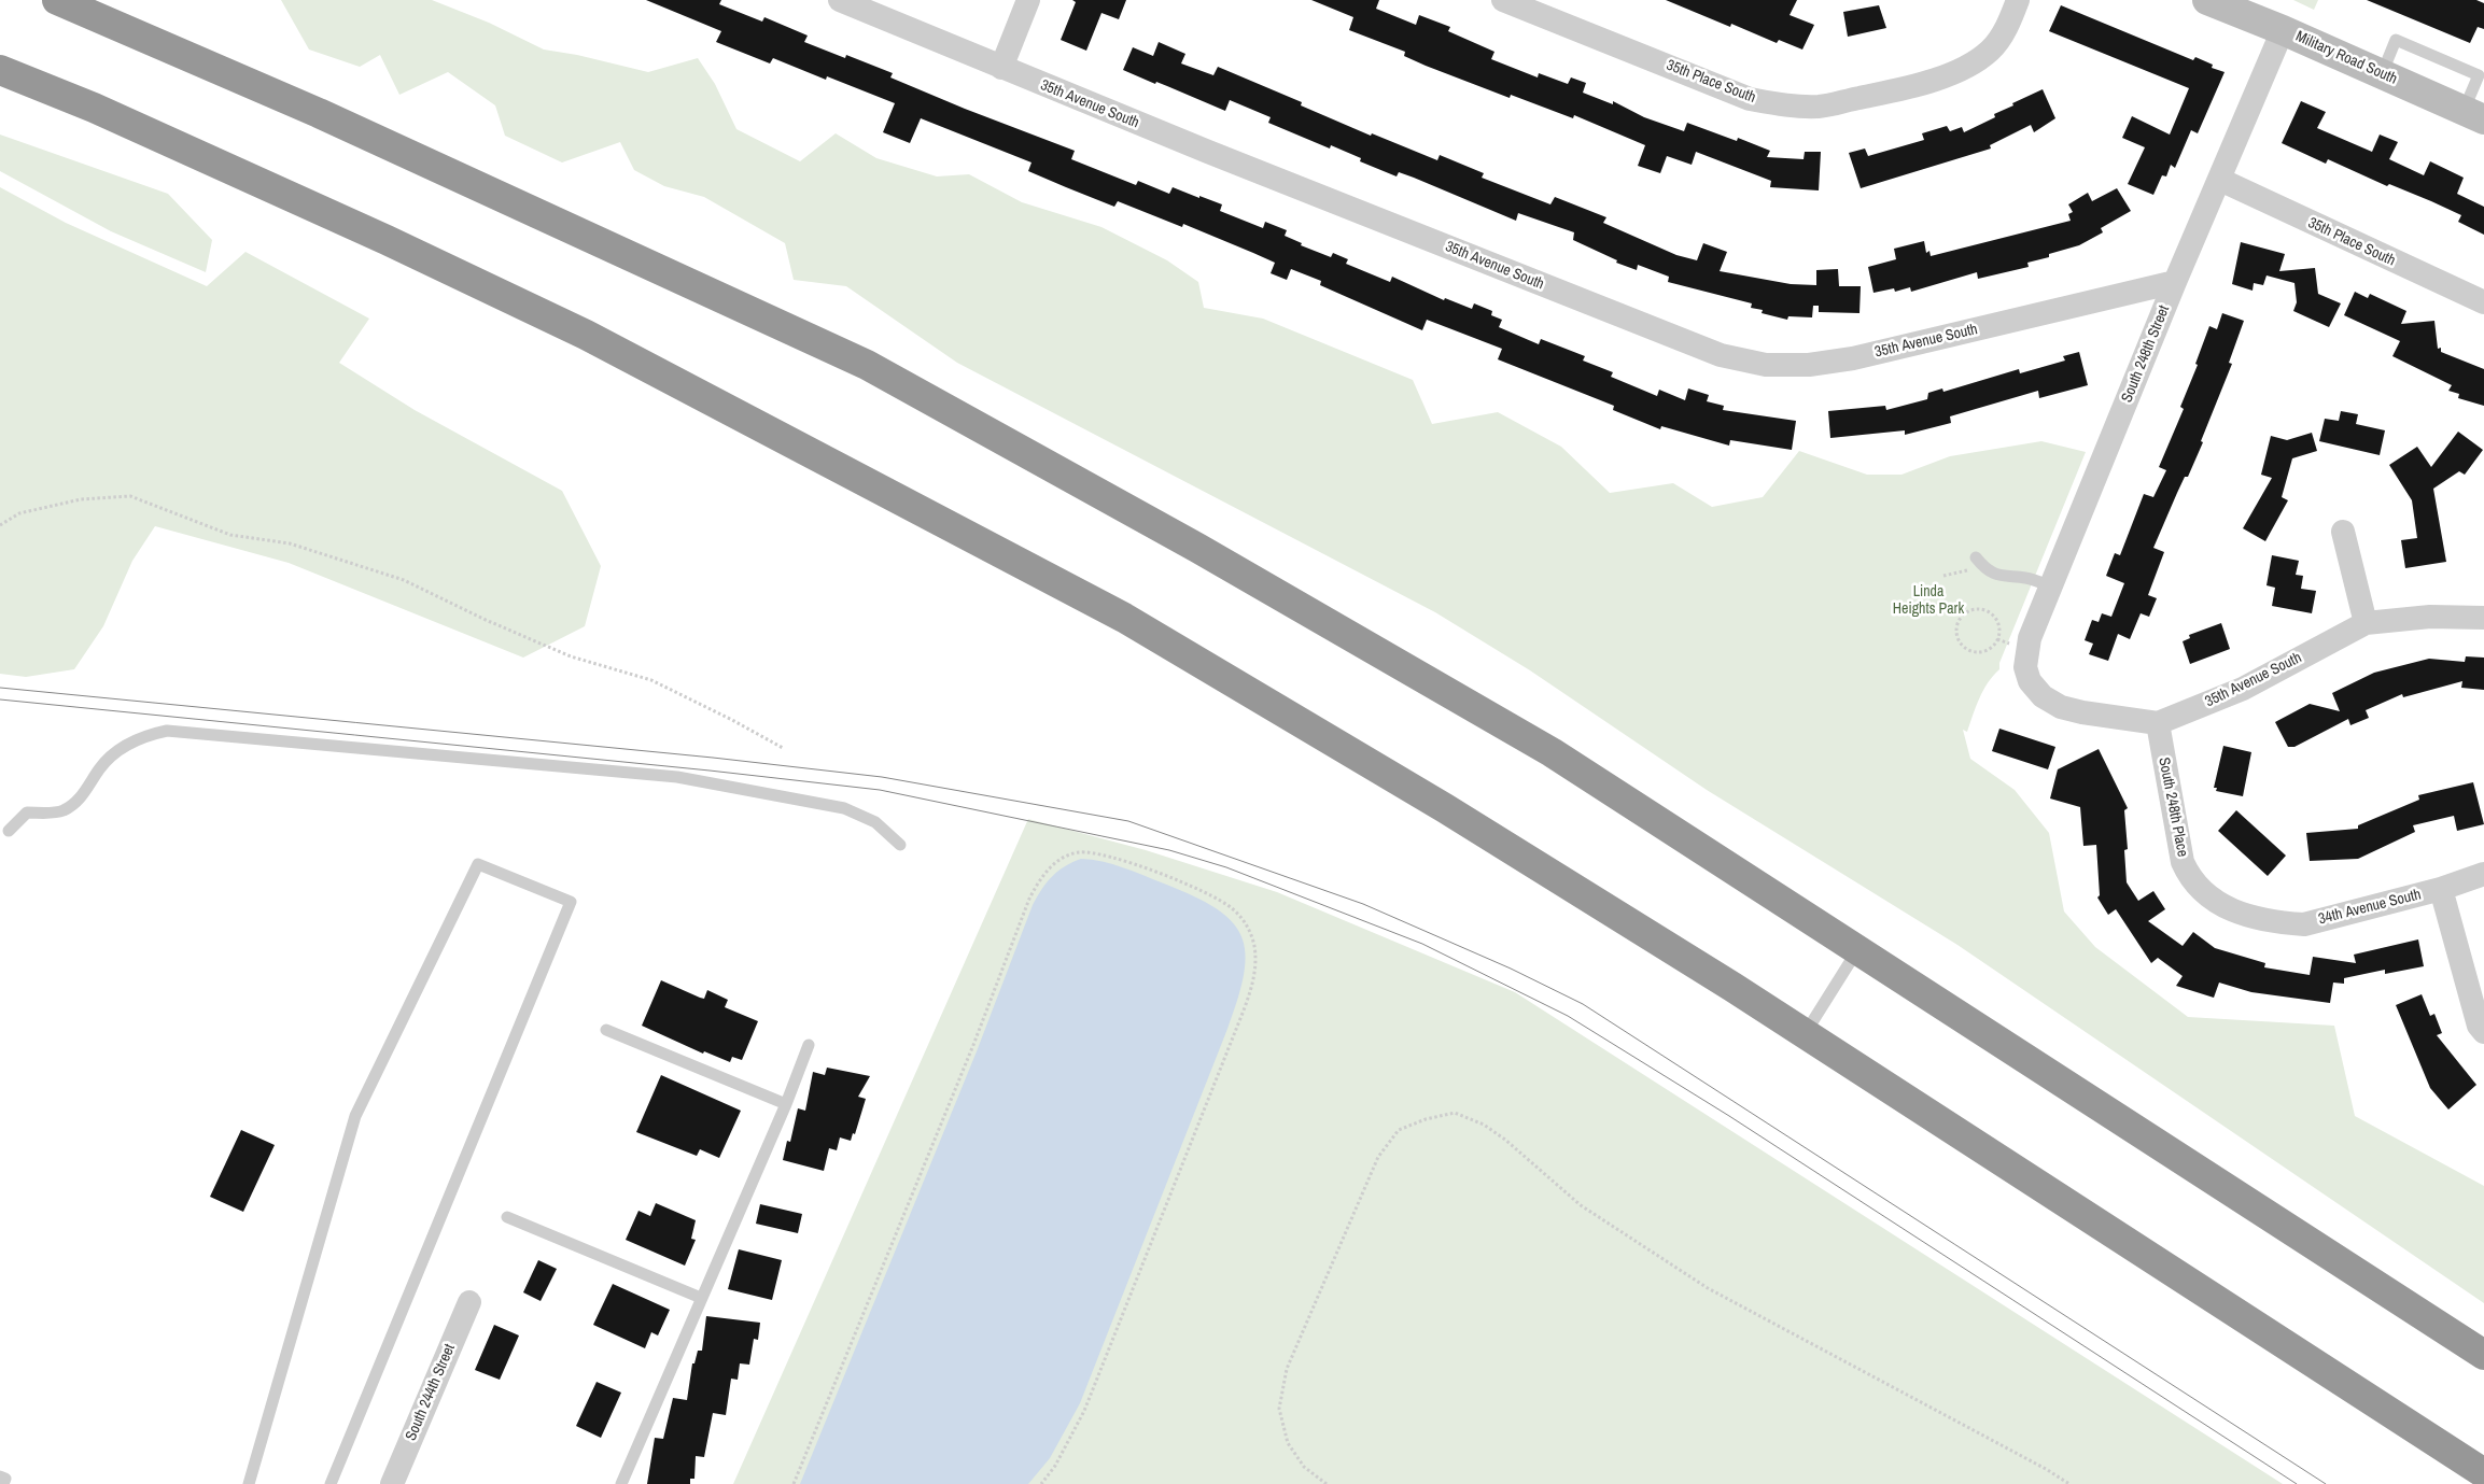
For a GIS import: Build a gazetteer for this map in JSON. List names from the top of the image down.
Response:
{
  "streets": {
    "main road": ["Military Road South"],
    "street": [
      "35th Place South",
      "35th Avenue South",
      "South 248th Street",
      "South 248th Place",
      "34th Avenue South",
      "South 244th Street"
    ]
  },
  "crossings": [
    ["Military Road South", "South 248th Street"],
    ["35th Place South", "South 248th Street"],
    ["35th Avenue South", "South 248th Street"],
    ["35th Avenue South", "South 248th Place"],
    ["South 248th Place", "34th Avenue South"]
  ],
  "parks": ["Linda Heights Park"]
}
